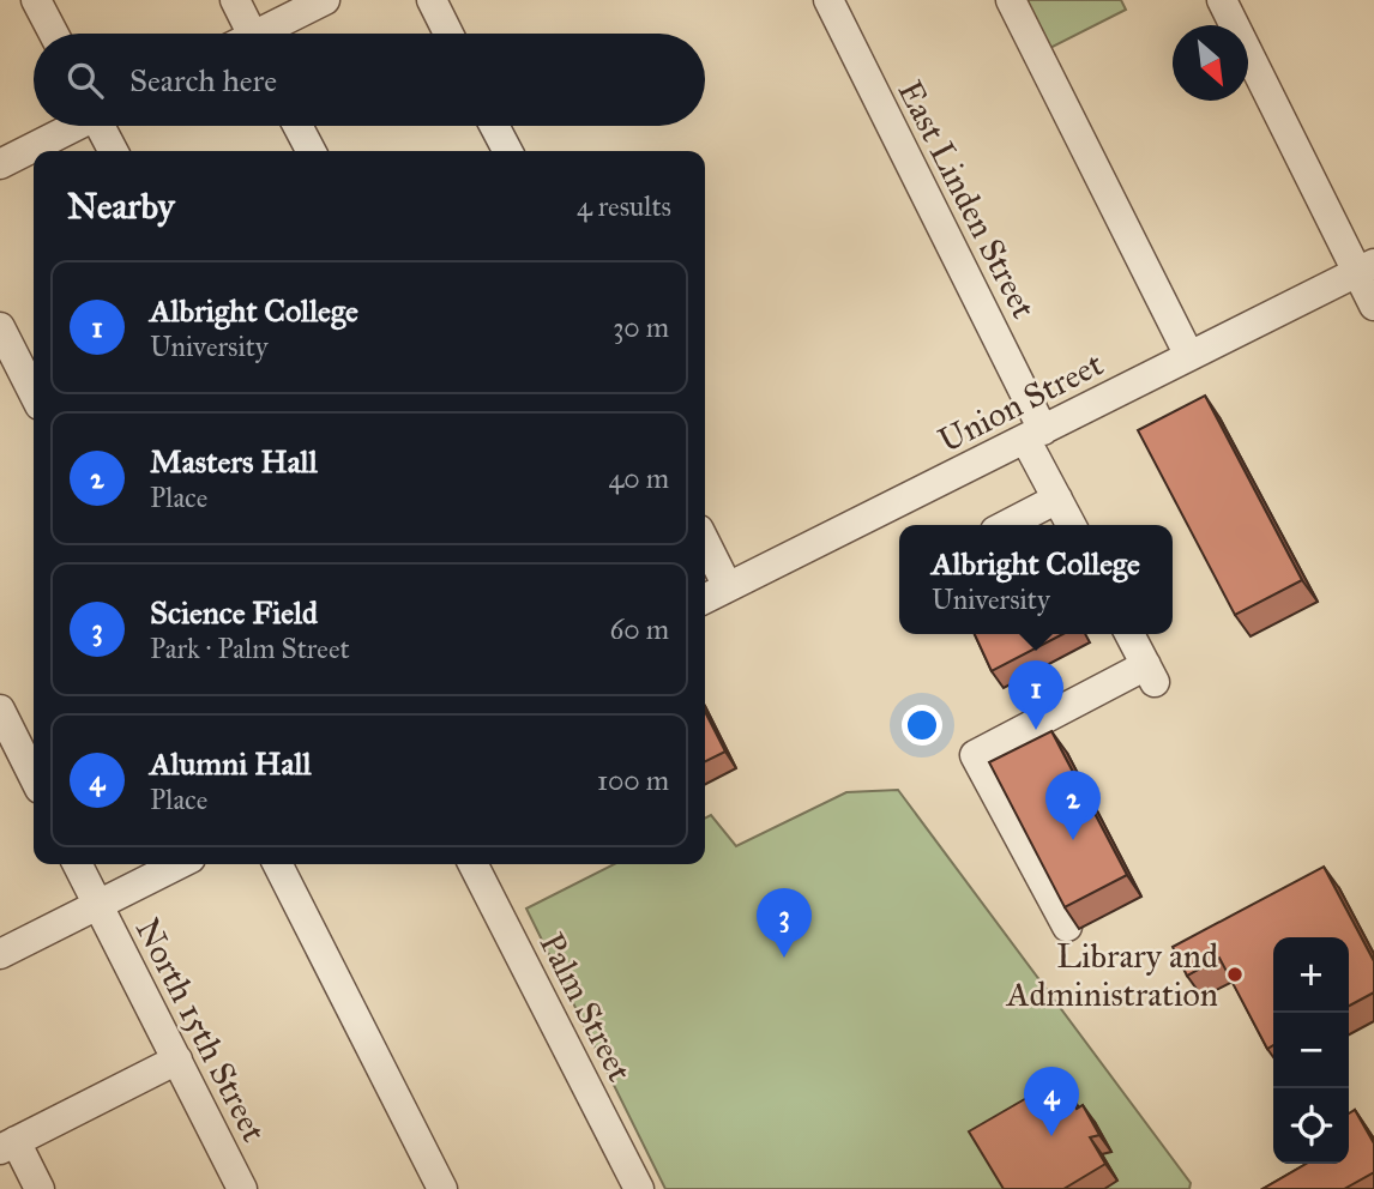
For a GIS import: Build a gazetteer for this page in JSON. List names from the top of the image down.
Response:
{
  "streets": {
    "street": [
      "East Linden Street",
      "Union Street",
      "Palm Street",
      "North 15th Street"
    ]
  },
  "crossings": [
    ["East Linden Street", "Union Street"]
  ],
  "places": ["Library and Administration"],
  "north": "bottom right",
  "page": {
    "search": "Search here",
    "heading": ["Nearby", "4 results"],
    "list": [
      {
        "mark": "1",
        "name": "Albright College",
        "note": "University",
        "value": "30 m"
      },
      {
        "mark": "2",
        "name": "Masters Hall",
        "note": "Place",
        "value": "40 m"
      },
      {
        "mark": "3",
        "name": "Science Field",
        "note": "Park · Palm Street",
        "value": "60 m"
      },
      {
        "mark": "4",
        "name": "Alumni Hall",
        "note": "Place",
        "value": "100 m"
      }
    ],
    "popup": ["Albright College", "University"],
    "pins": [
      "1",
      "2",
      "3",
      "4"
    ],
    "map_buttons": ["+", "−"]
  }
}
